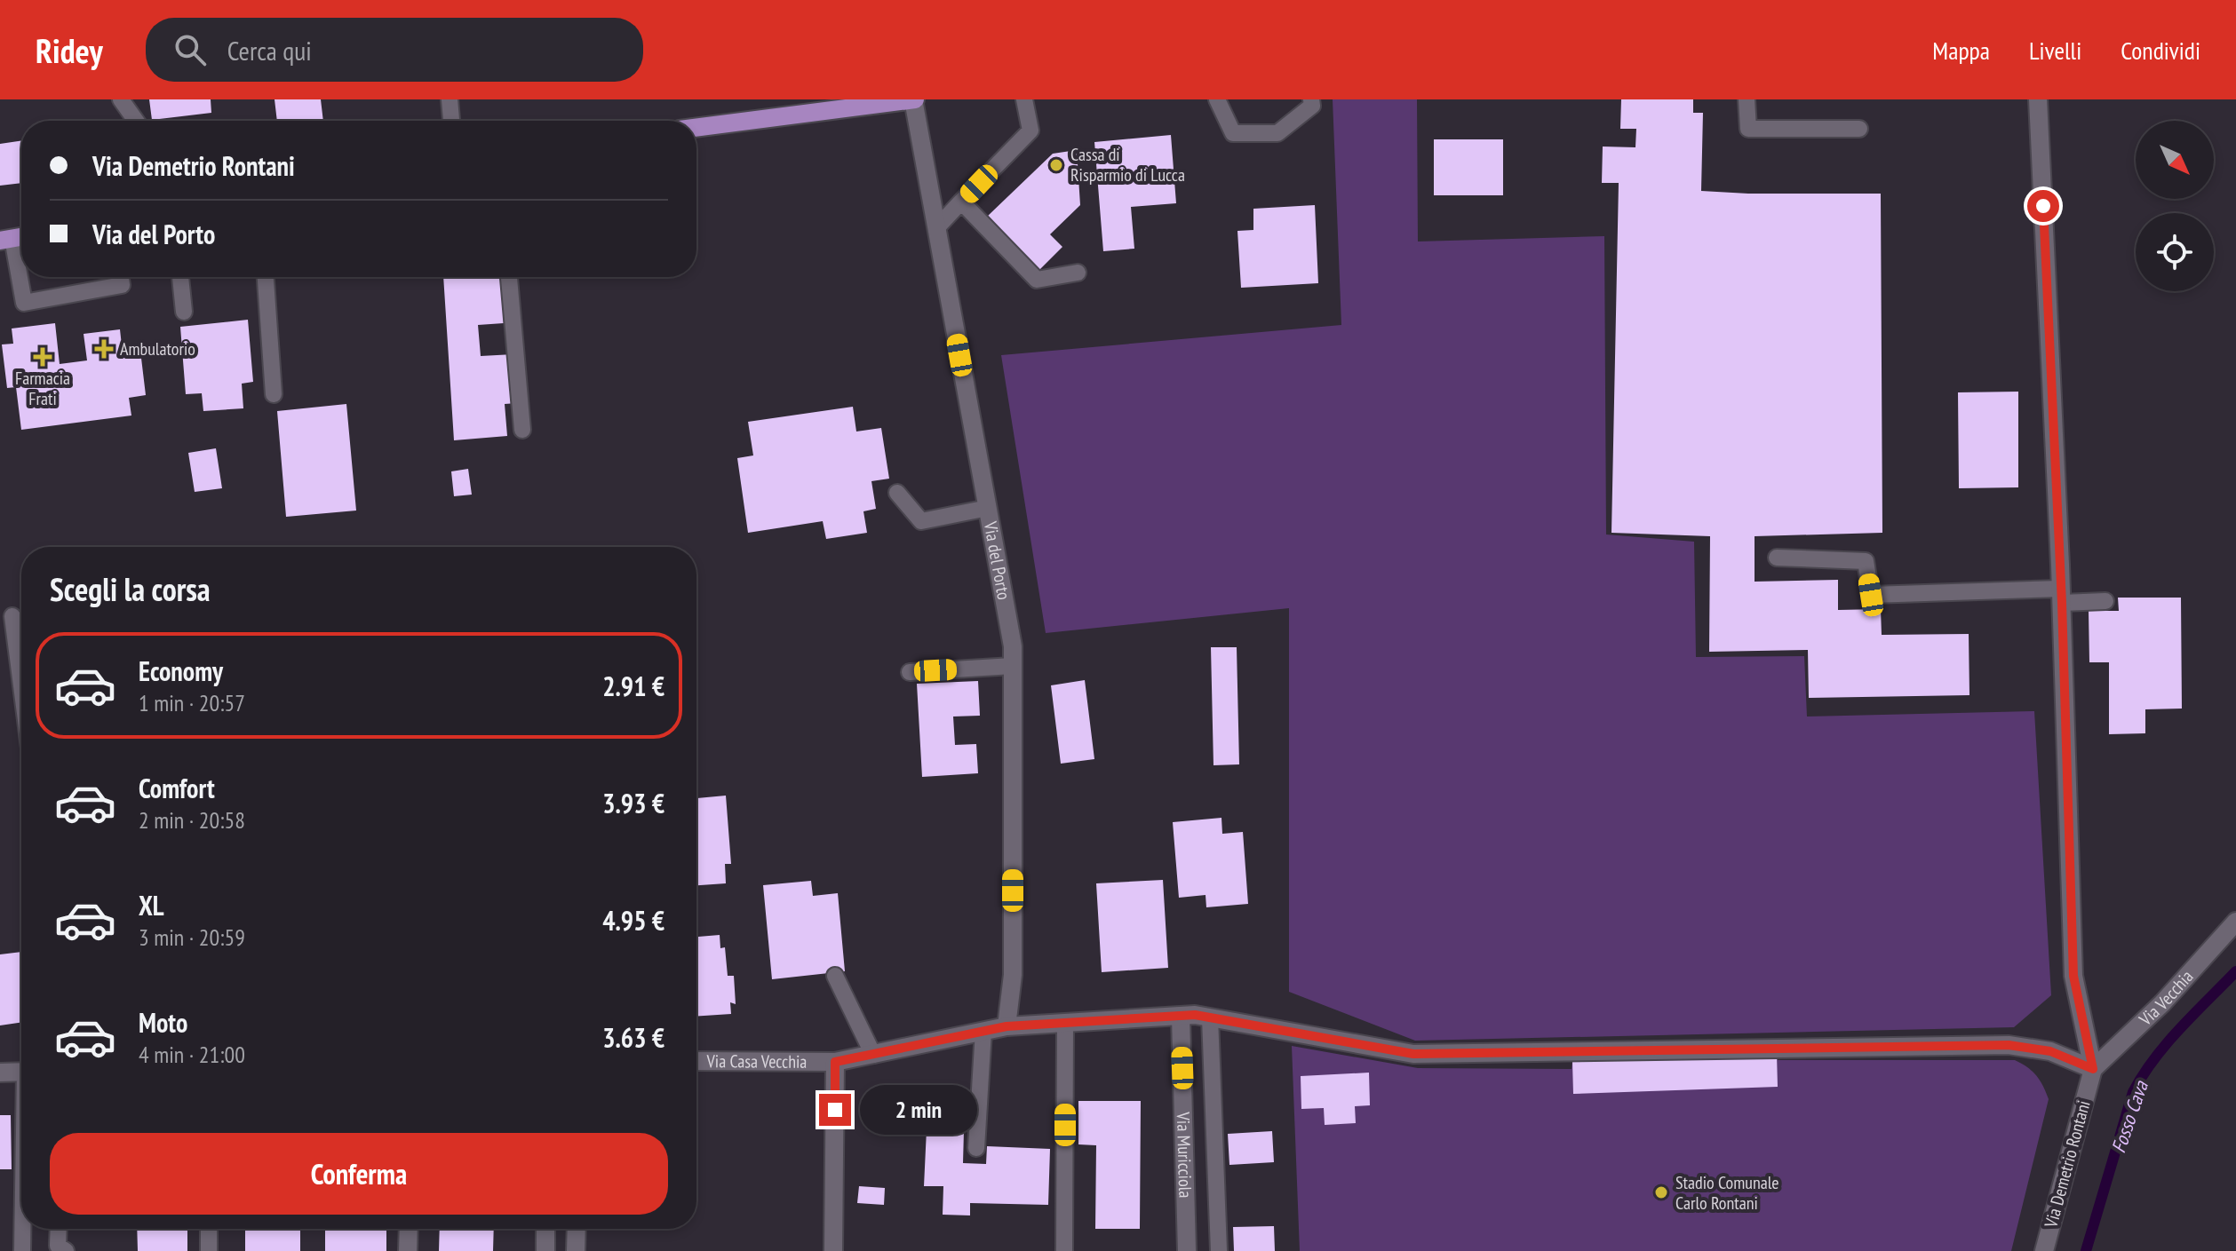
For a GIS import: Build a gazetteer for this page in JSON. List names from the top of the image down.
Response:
{
  "streets": {
    "street": [
      "Via del Porto",
      "Via Vecchia",
      "Via Casa Vecchia",
      "Via Muricciola",
      "Via Demetrio Rontani"
    ]
  },
  "crossings": [
    ["Via del Porto", "Via Casa Vecchia"],
    ["Via Vecchia", "Via Casa Vecchia"],
    ["Via Vecchia", "Via Demetrio Rontani"],
    ["Via Casa Vecchia", "Via Muricciola"],
    ["Via Casa Vecchia", "Via Demetrio Rontani"]
  ],
  "water": ["Fosso Cava"],
  "places": {
    "other": ["Cassa di Risparmio di Lucca", "Stadio Comunale Carlo Rontani"],
    "health": ["Ambulatorio", "Farmacia Frati"]
  },
  "north": "bottom right",
  "page": {
    "header": "Ridey",
    "search": "Cerca qui",
    "nav": ["Mappa", "Livelli", "Condividi"],
    "banner": ["Via Demetrio Rontani", "Via del Porto"],
    "heading": "Scegli la corsa",
    "list": [
      {
        "name": "Economy",
        "note": "1 min · 20:57",
        "value": "2.91 €"
      },
      {
        "name": "Comfort",
        "note": "2 min · 20:58",
        "value": "3.93 €"
      },
      {
        "name": "XL",
        "note": "3 min · 20:59",
        "value": "4.95 €"
      },
      {
        "name": "Moto",
        "note": "4 min · 21:00",
        "value": "3.63 €"
      }
    ],
    "bubble": "2 min",
    "buttons": "Conferma"
  }
}
